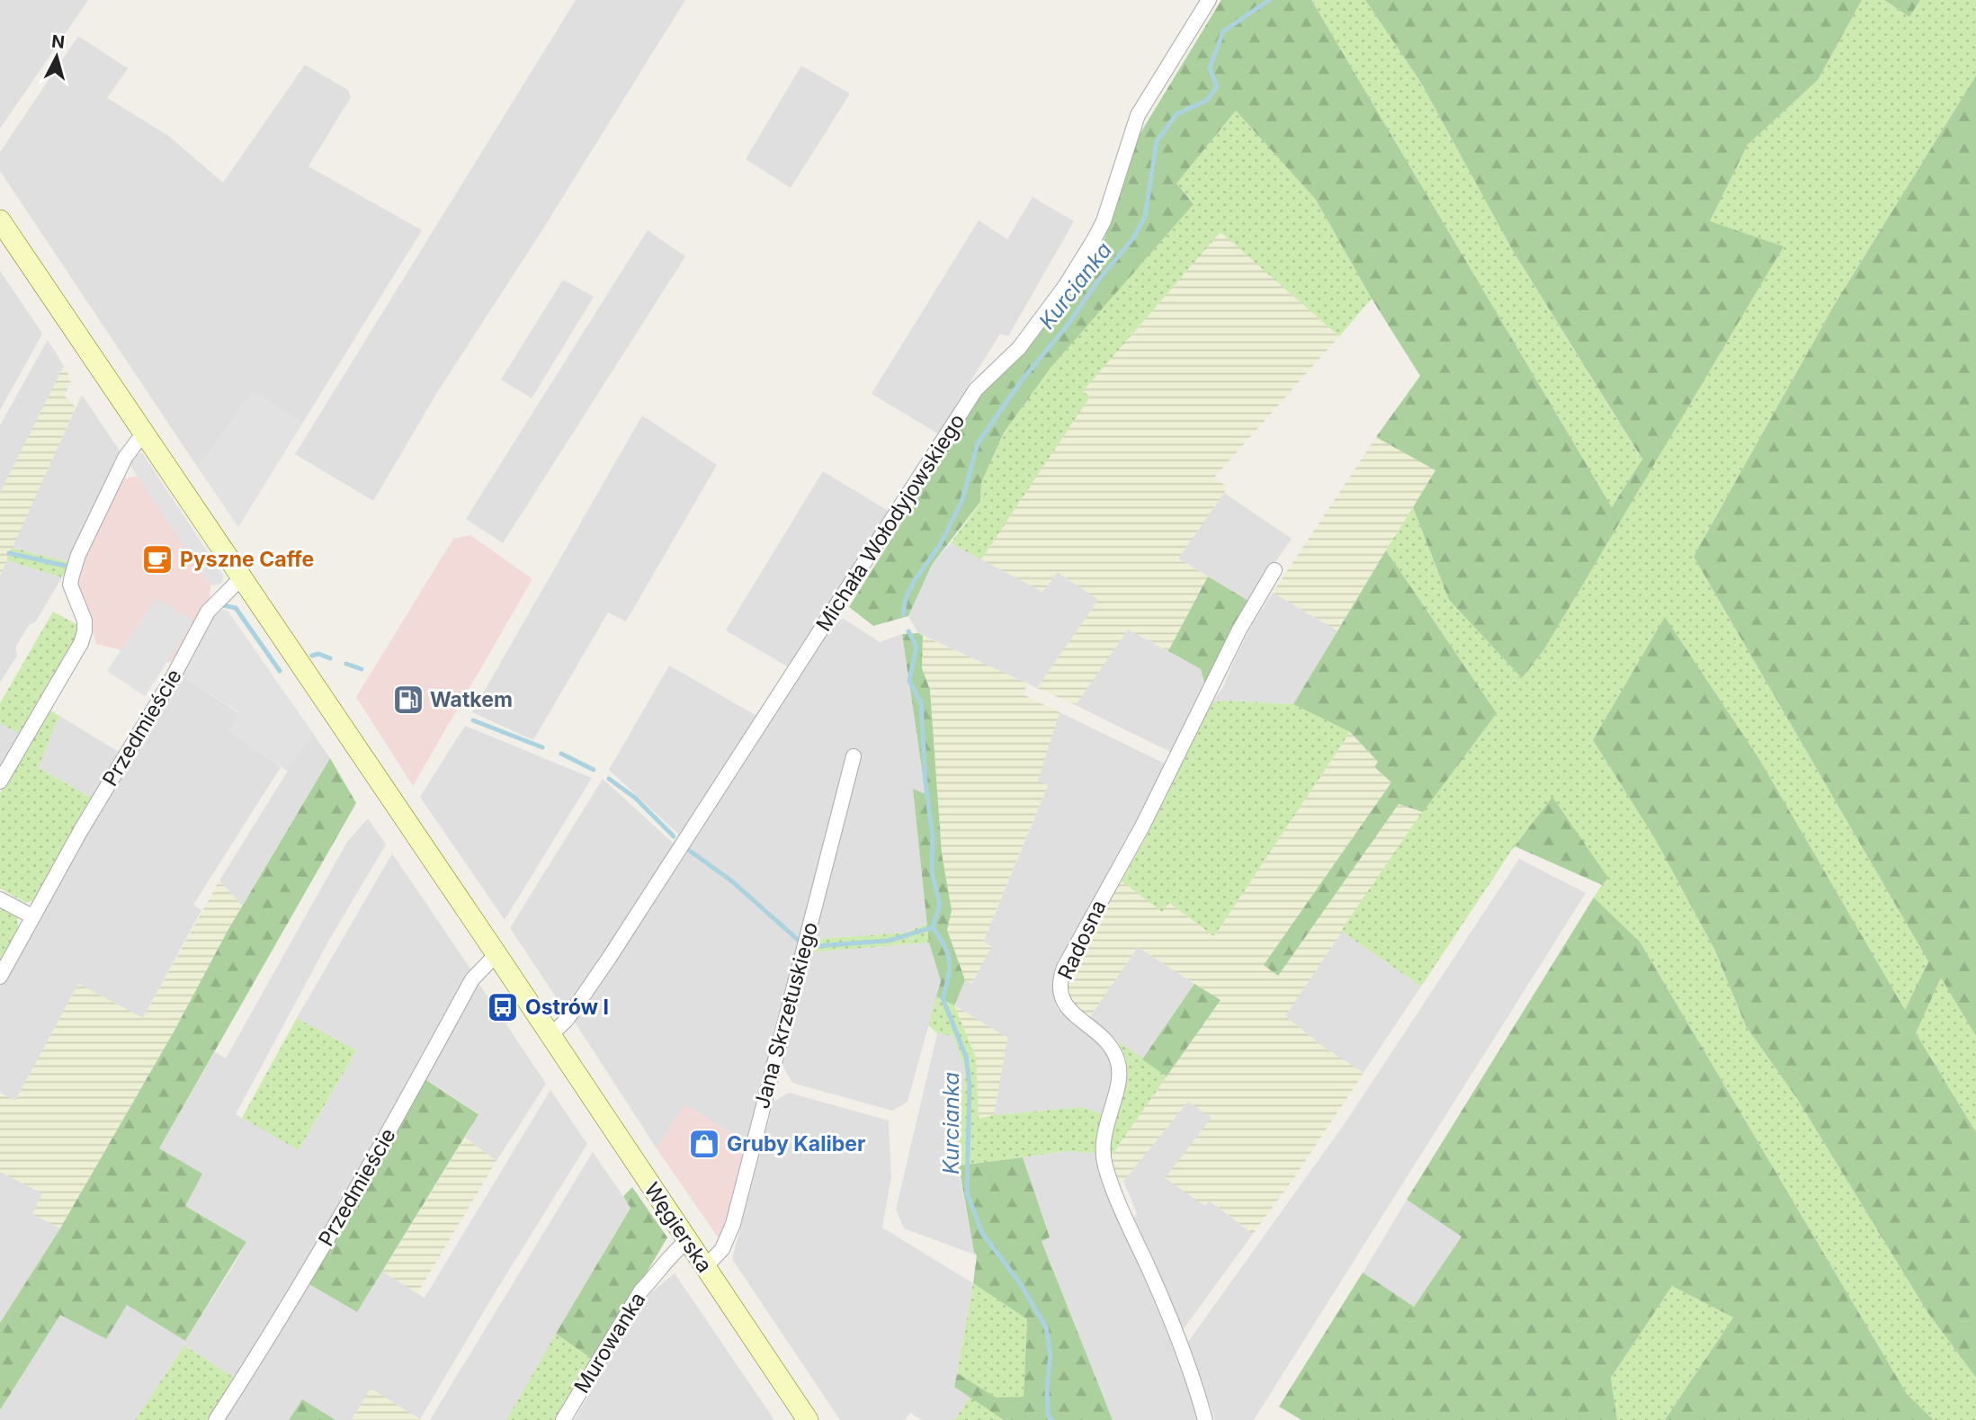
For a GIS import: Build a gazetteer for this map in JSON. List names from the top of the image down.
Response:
{
  "streets": {
    "main road": ["Węgierska"],
    "street": [
      "Michała Wołodyjowskiego",
      "Przedmieście",
      "Radosna",
      "Jana Skrzetuskiego",
      "Murowanka"
    ]
  },
  "crossings": [
    ["Michała Wołodyjowskiego", "Węgierska"],
    ["Przedmieście", "Węgierska"],
    ["Jana Skrzetuskiego", "Węgierska"],
    ["Węgierska", "Murowanka"]
  ],
  "water": ["Kurcianka"],
  "places": {
    "cafe": ["Pyszne Caffe"],
    "fuel station": ["Watkem"],
    "bus stop": ["Ostrów I"],
    "shop": ["Gruby Kaliber"]
  },
  "north": "top"
}
